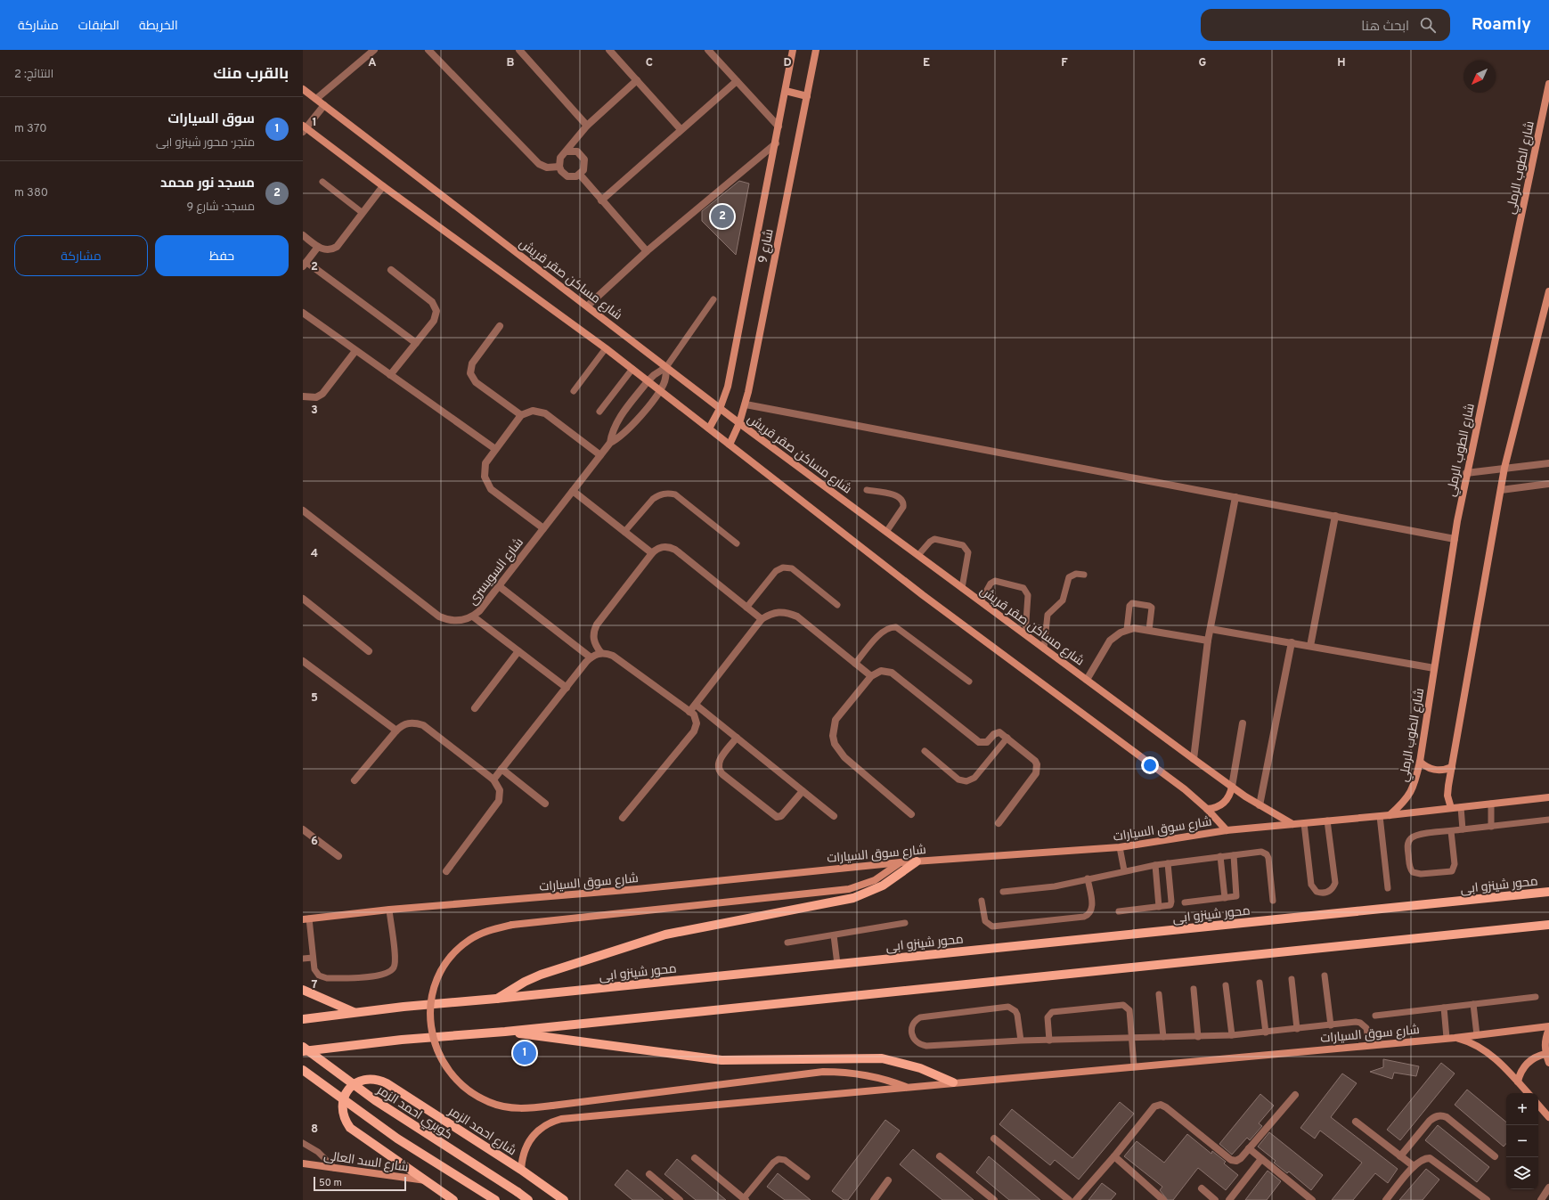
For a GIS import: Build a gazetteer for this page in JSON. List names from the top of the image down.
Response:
{
  "streets": {
    "main road": ["محور شينزو ابى", "كوبري احمد الزمر", "شارع احمد الزمر"],
    "street": [
      "شارع الطوب الرملي",
      "شارع 9",
      "شارع مساكن صقر قريش",
      "شارع السويسرى",
      "شارع سوق السيارات",
      "شارع السد العالى"
    ]
  },
  "crossings": [
    ["شارع الطوب الرملي", "شارع سوق السيارات"],
    ["شارع 9", "شارع مساكن صقر قريش"],
    ["شارع مساكن صقر قريش", "شارع السويسرى"],
    ["شارع مساكن صقر قريش", "شارع سوق السيارات"],
    ["شارع سوق السيارات", "شارع احمد الزمر"],
    ["شارع احمد الزمر", "شارع السد العالى"]
  ],
  "scale_bar": "50 m",
  "north": "bottom left",
  "page": {
    "header": "Roamly",
    "search": "ابحث هنا",
    "nav": ["الخريطة", "الطبقات", "مشاركة"],
    "heading": ["بالقرب منك", "النتائج: 2"],
    "list": [
      {
        "mark": "1",
        "name": "سوق السيارات",
        "note": "متجر · محور شينزو ابى",
        "value": "370 m"
      },
      {
        "mark": "2",
        "name": "مسجد نور محمد",
        "note": "مسجد · شارع 9",
        "value": "380 m"
      }
    ],
    "pins": ["2", "1"],
    "buttons": ["حفظ", "مشاركة"],
    "map_buttons": ["+", "−"],
    "scale": "50 m"
  },
  "grid": {
    "columns": [
      "A",
      "B",
      "C",
      "D",
      "E",
      "F",
      "G",
      "H"
    ],
    "rows": [
      "1",
      "2",
      "3",
      "4",
      "5",
      "6",
      "7",
      "8"
    ]
  }
}
